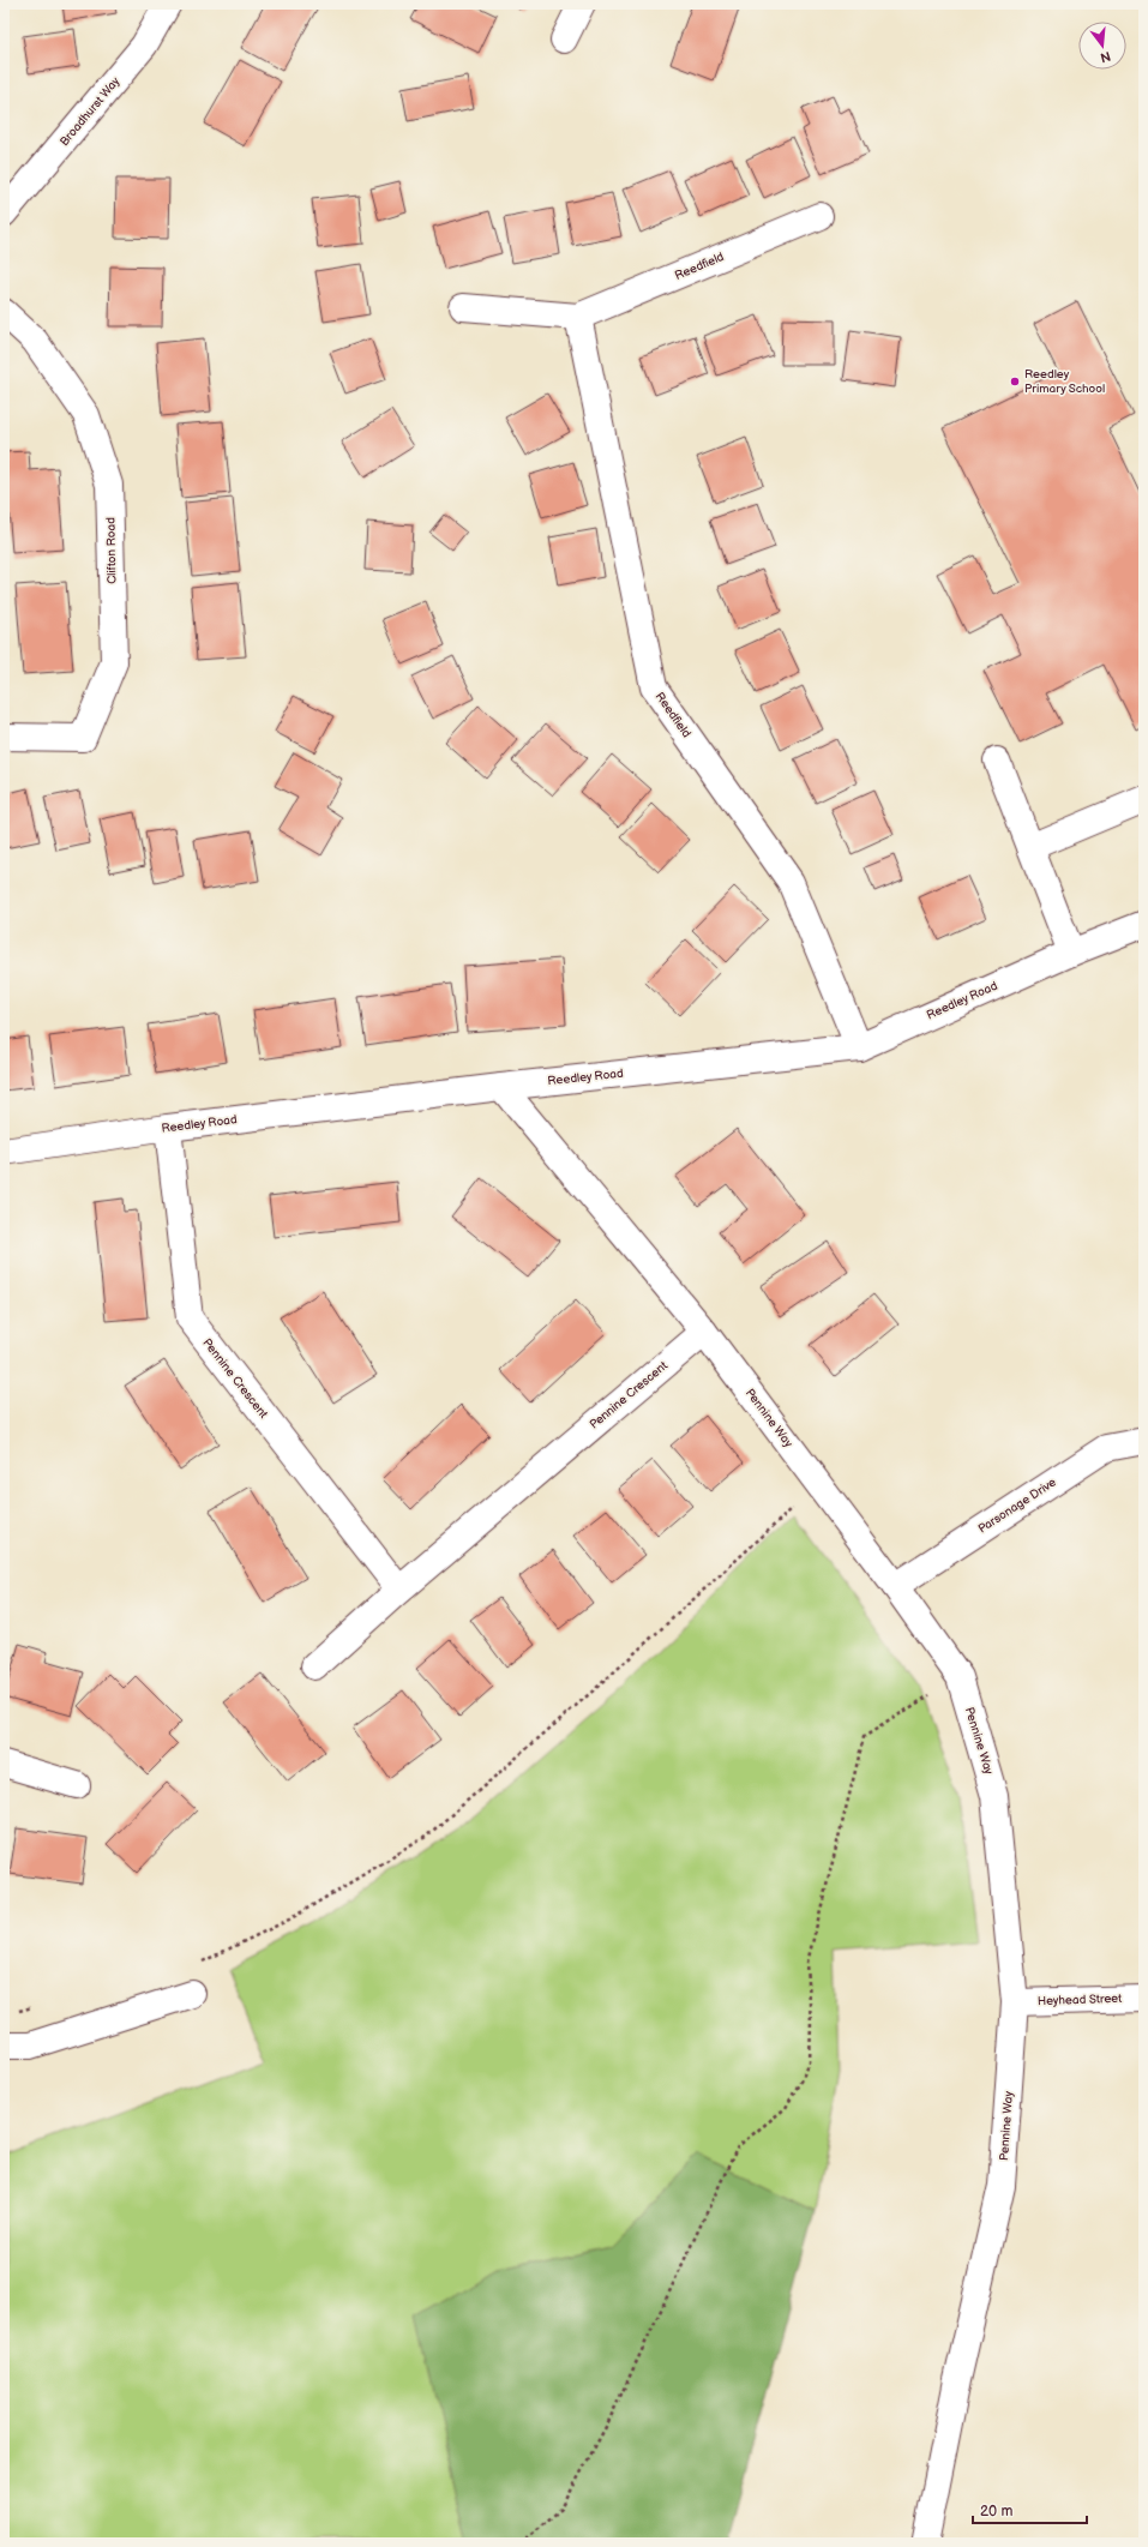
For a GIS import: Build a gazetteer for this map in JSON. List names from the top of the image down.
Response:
{
  "streets": {
    "street": [
      "Broadhurst Way",
      "Reedfield",
      "Clifton Road",
      "Reedley Road",
      "Pennine Crescent",
      "Pennine Way",
      "Parsonage Drive",
      "Heyhead Street"
    ]
  },
  "crossings": [
    ["Reedfield", "Reedley Road"],
    ["Reedley Road", "Pennine Crescent"],
    ["Reedley Road", "Pennine Way"],
    ["Pennine Crescent", "Pennine Way"],
    ["Pennine Way", "Parsonage Drive"],
    ["Pennine Way", "Heyhead Street"]
  ],
  "places": ["Reedley Primary School"],
  "scale_bar": "20 m",
  "north": "bottom"
}
